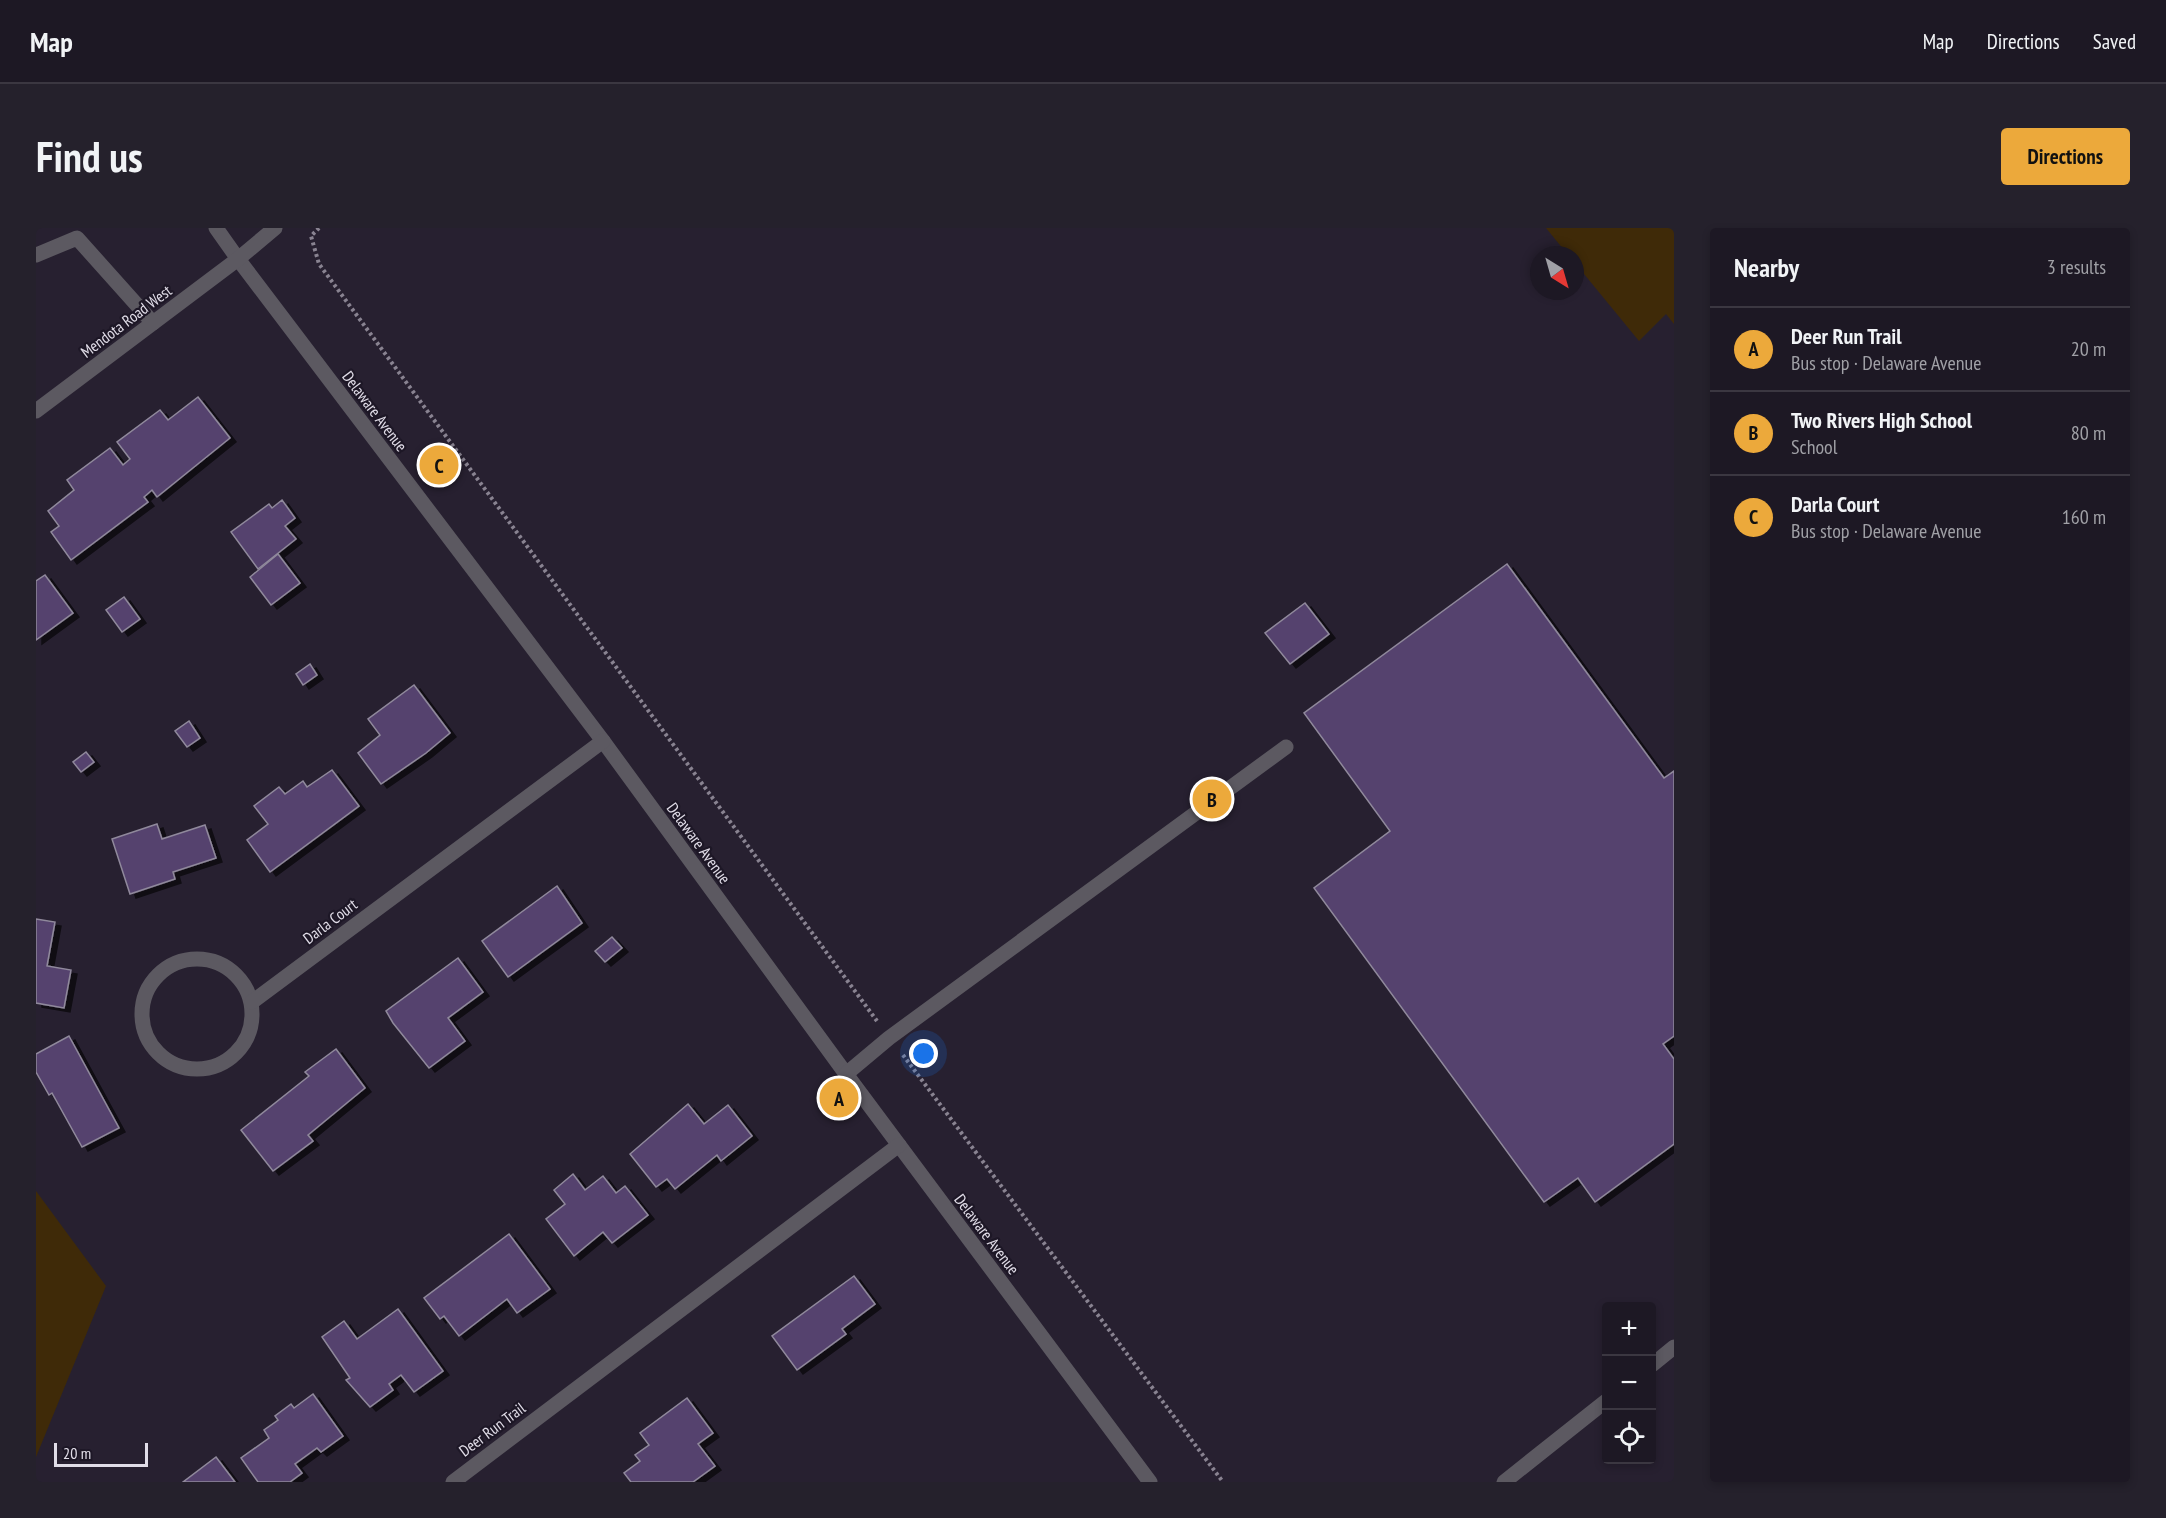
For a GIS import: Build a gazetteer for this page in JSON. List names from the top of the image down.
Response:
{
  "streets": {
    "street": [
      "Mendota Road West",
      "Delaware Avenue",
      "Darla Court",
      "Deer Run Trail"
    ]
  },
  "crossings": [
    ["Mendota Road West", "Delaware Avenue"],
    ["Delaware Avenue", "Darla Court"],
    ["Delaware Avenue", "Deer Run Trail"]
  ],
  "scale_bar": "20 m",
  "north": "bottom right",
  "page": {
    "header": "Map",
    "nav": ["Map", "Directions", "Saved"],
    "buttons": "Directions",
    "title": "Find us",
    "heading": ["Nearby", "3 results"],
    "list": [
      {
        "mark": "A",
        "name": "Deer Run Trail",
        "note": "Bus stop · Delaware Avenue",
        "value": "20 m"
      },
      {
        "mark": "B",
        "name": "Two Rivers High School",
        "note": "School",
        "value": "80 m"
      },
      {
        "mark": "C",
        "name": "Darla Court",
        "note": "Bus stop · Delaware Avenue",
        "value": "160 m"
      }
    ],
    "pins": ["C", "B", "A"],
    "map_buttons": ["+", "−"],
    "scale": "20 m"
  }
}
